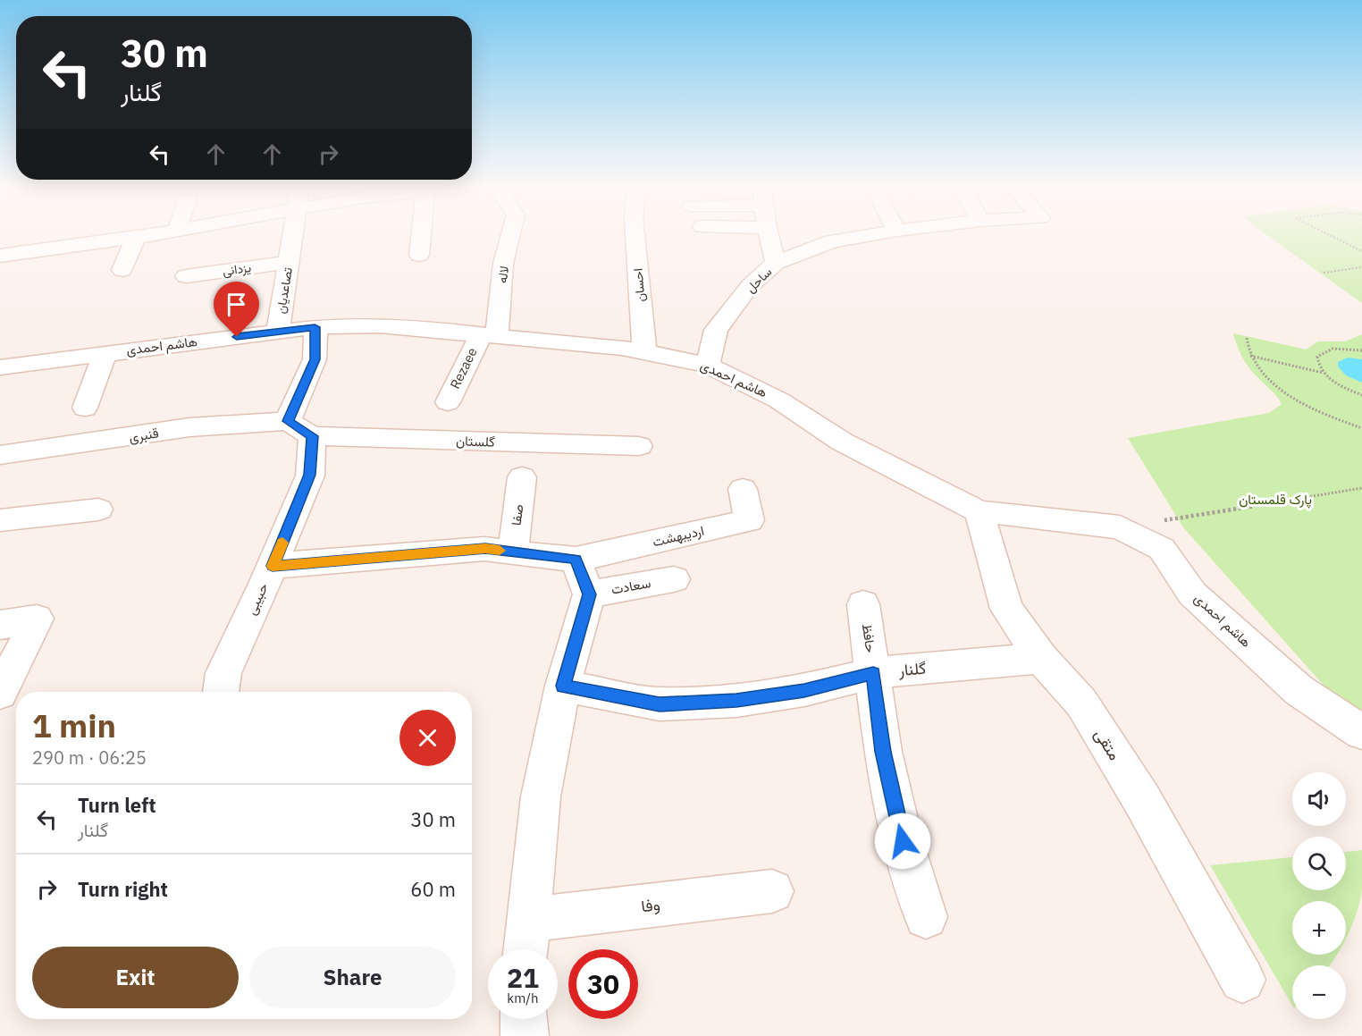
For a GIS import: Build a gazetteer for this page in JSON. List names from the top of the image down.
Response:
{
  "streets": {
    "street": [
      "یزدانی",
      "لاله",
      "ساحل",
      "احسان",
      "تصاعدیان",
      "هاشم احمدی",
      "Rezaee",
      "قنبری",
      "گلستان",
      "صفا",
      "اردیبهشت",
      "سعادت",
      "حبیبی",
      "حافظ",
      "گلنار",
      "متقی",
      "وفا"
    ]
  },
  "crossings": [
    ["یزدانی", "تصاعدیان"],
    ["لاله", "هاشم احمدی"],
    ["لاله", "Rezaee"],
    ["ساحل", "هاشم احمدی"],
    ["احسان", "هاشم احمدی"],
    ["تصاعدیان", "هاشم احمدی"],
    ["هاشم احمدی", "Rezaee"],
    ["هاشم احمدی", "متقی"],
    ["گلستان", "حبیبی"],
    ["حافظ", "گلنار"],
    ["گلنار", "متقی"]
  ],
  "parks": ["پارک قلمستان"],
  "page": {
    "turn": ["30 m", "گلنار"],
    "heading": ["1 min", "290 m · 06:25"],
    "map_buttons": ["+", "−"],
    "list": [
      {
        "name": "Turn left",
        "note": "گلنار",
        "value": "30 m"
      },
      {
        "name": "Turn right",
        "value": "60 m"
      }
    ],
    "buttons": ["Exit", "Share"],
    "speed": "21 km/h",
    "limit": "30"
  }
}
